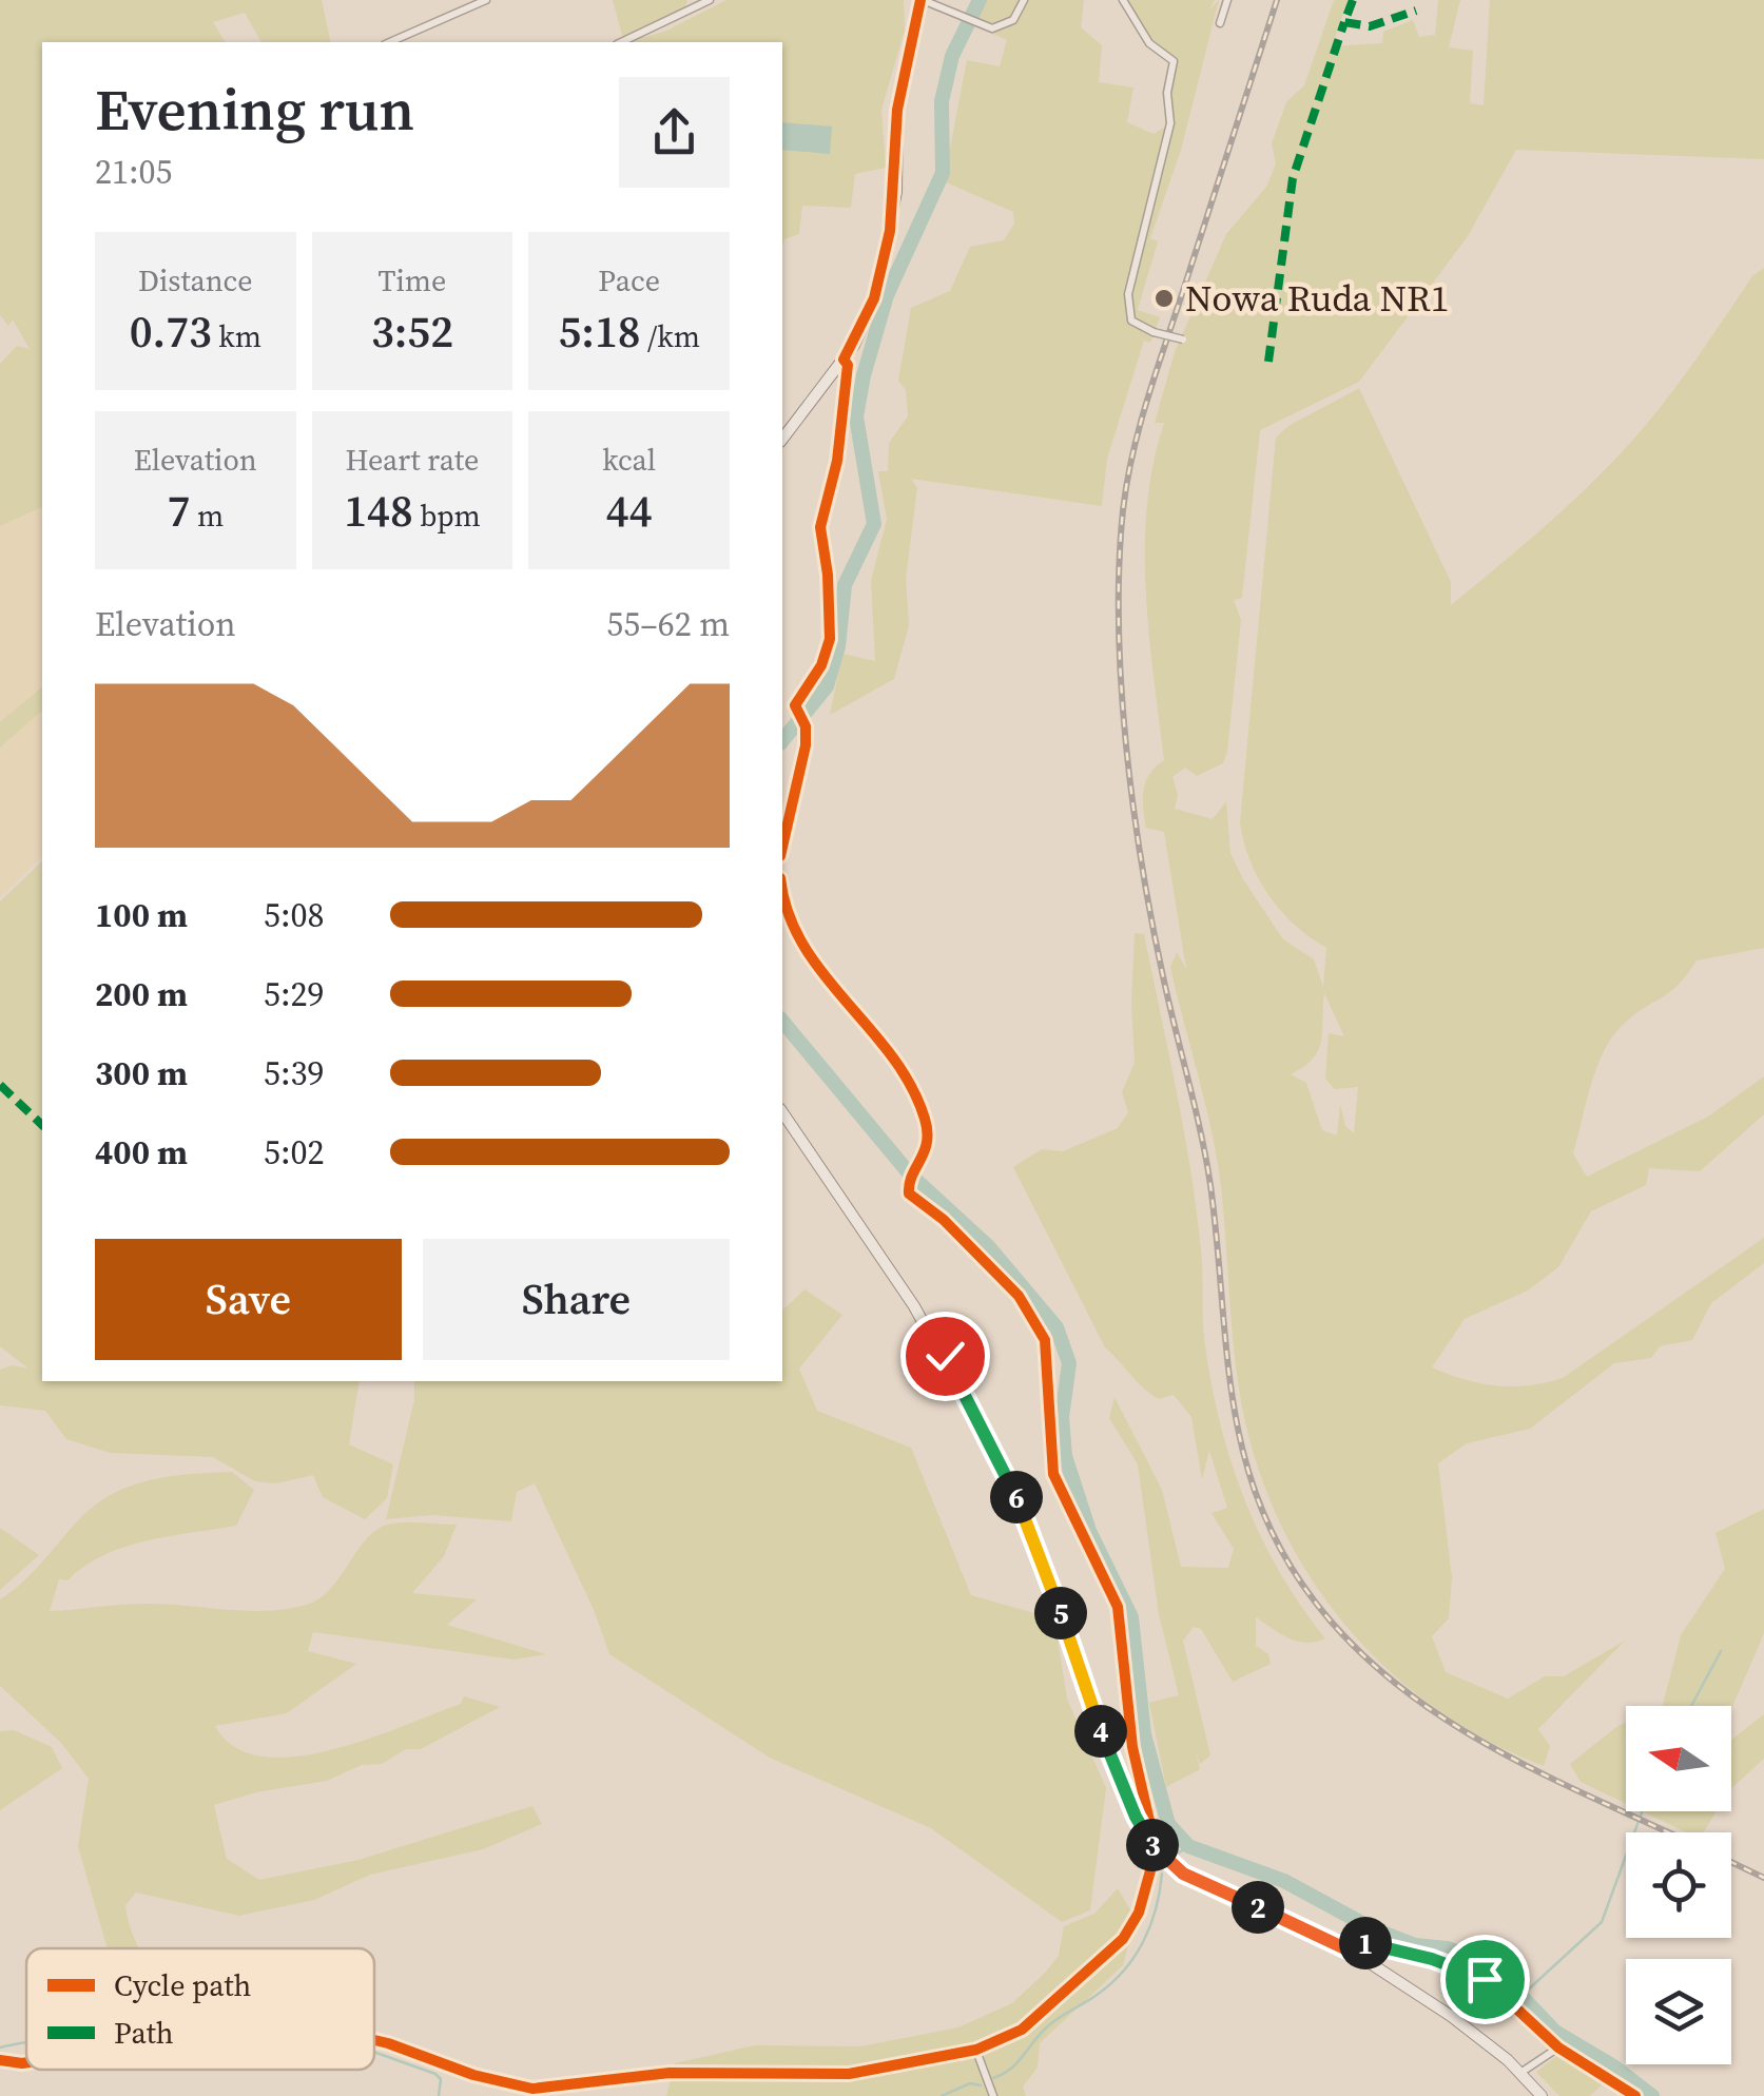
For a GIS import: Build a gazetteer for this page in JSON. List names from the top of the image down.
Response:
{
  "places": ["Nowa Ruda NR1"],
  "legend": ["Cycle path", "Path"],
  "north": "left",
  "page": {
    "heading": ["Evening run", "21:05"],
    "stats": [
      ["Distance", "0.73 km"],
      ["Time", "3:52"],
      ["Pace", "5:18 /km"],
      ["Elevation", "7 m"],
      ["Heart rate", "148 bpm"],
      ["kcal", "44"]
    ],
    "chart": ["Elevation", "55–62 m"],
    "list": [
      {
        "name": "100 m",
        "note": "5:08"
      },
      {
        "name": "200 m",
        "note": "5:29"
      },
      {
        "name": "300 m",
        "note": "5:39"
      },
      {
        "name": "400 m",
        "note": "5:02"
      }
    ],
    "buttons": ["Save", "Share"],
    "pins": [
      "6",
      "5",
      "4",
      "3",
      "2",
      "1"
    ]
  }
}
